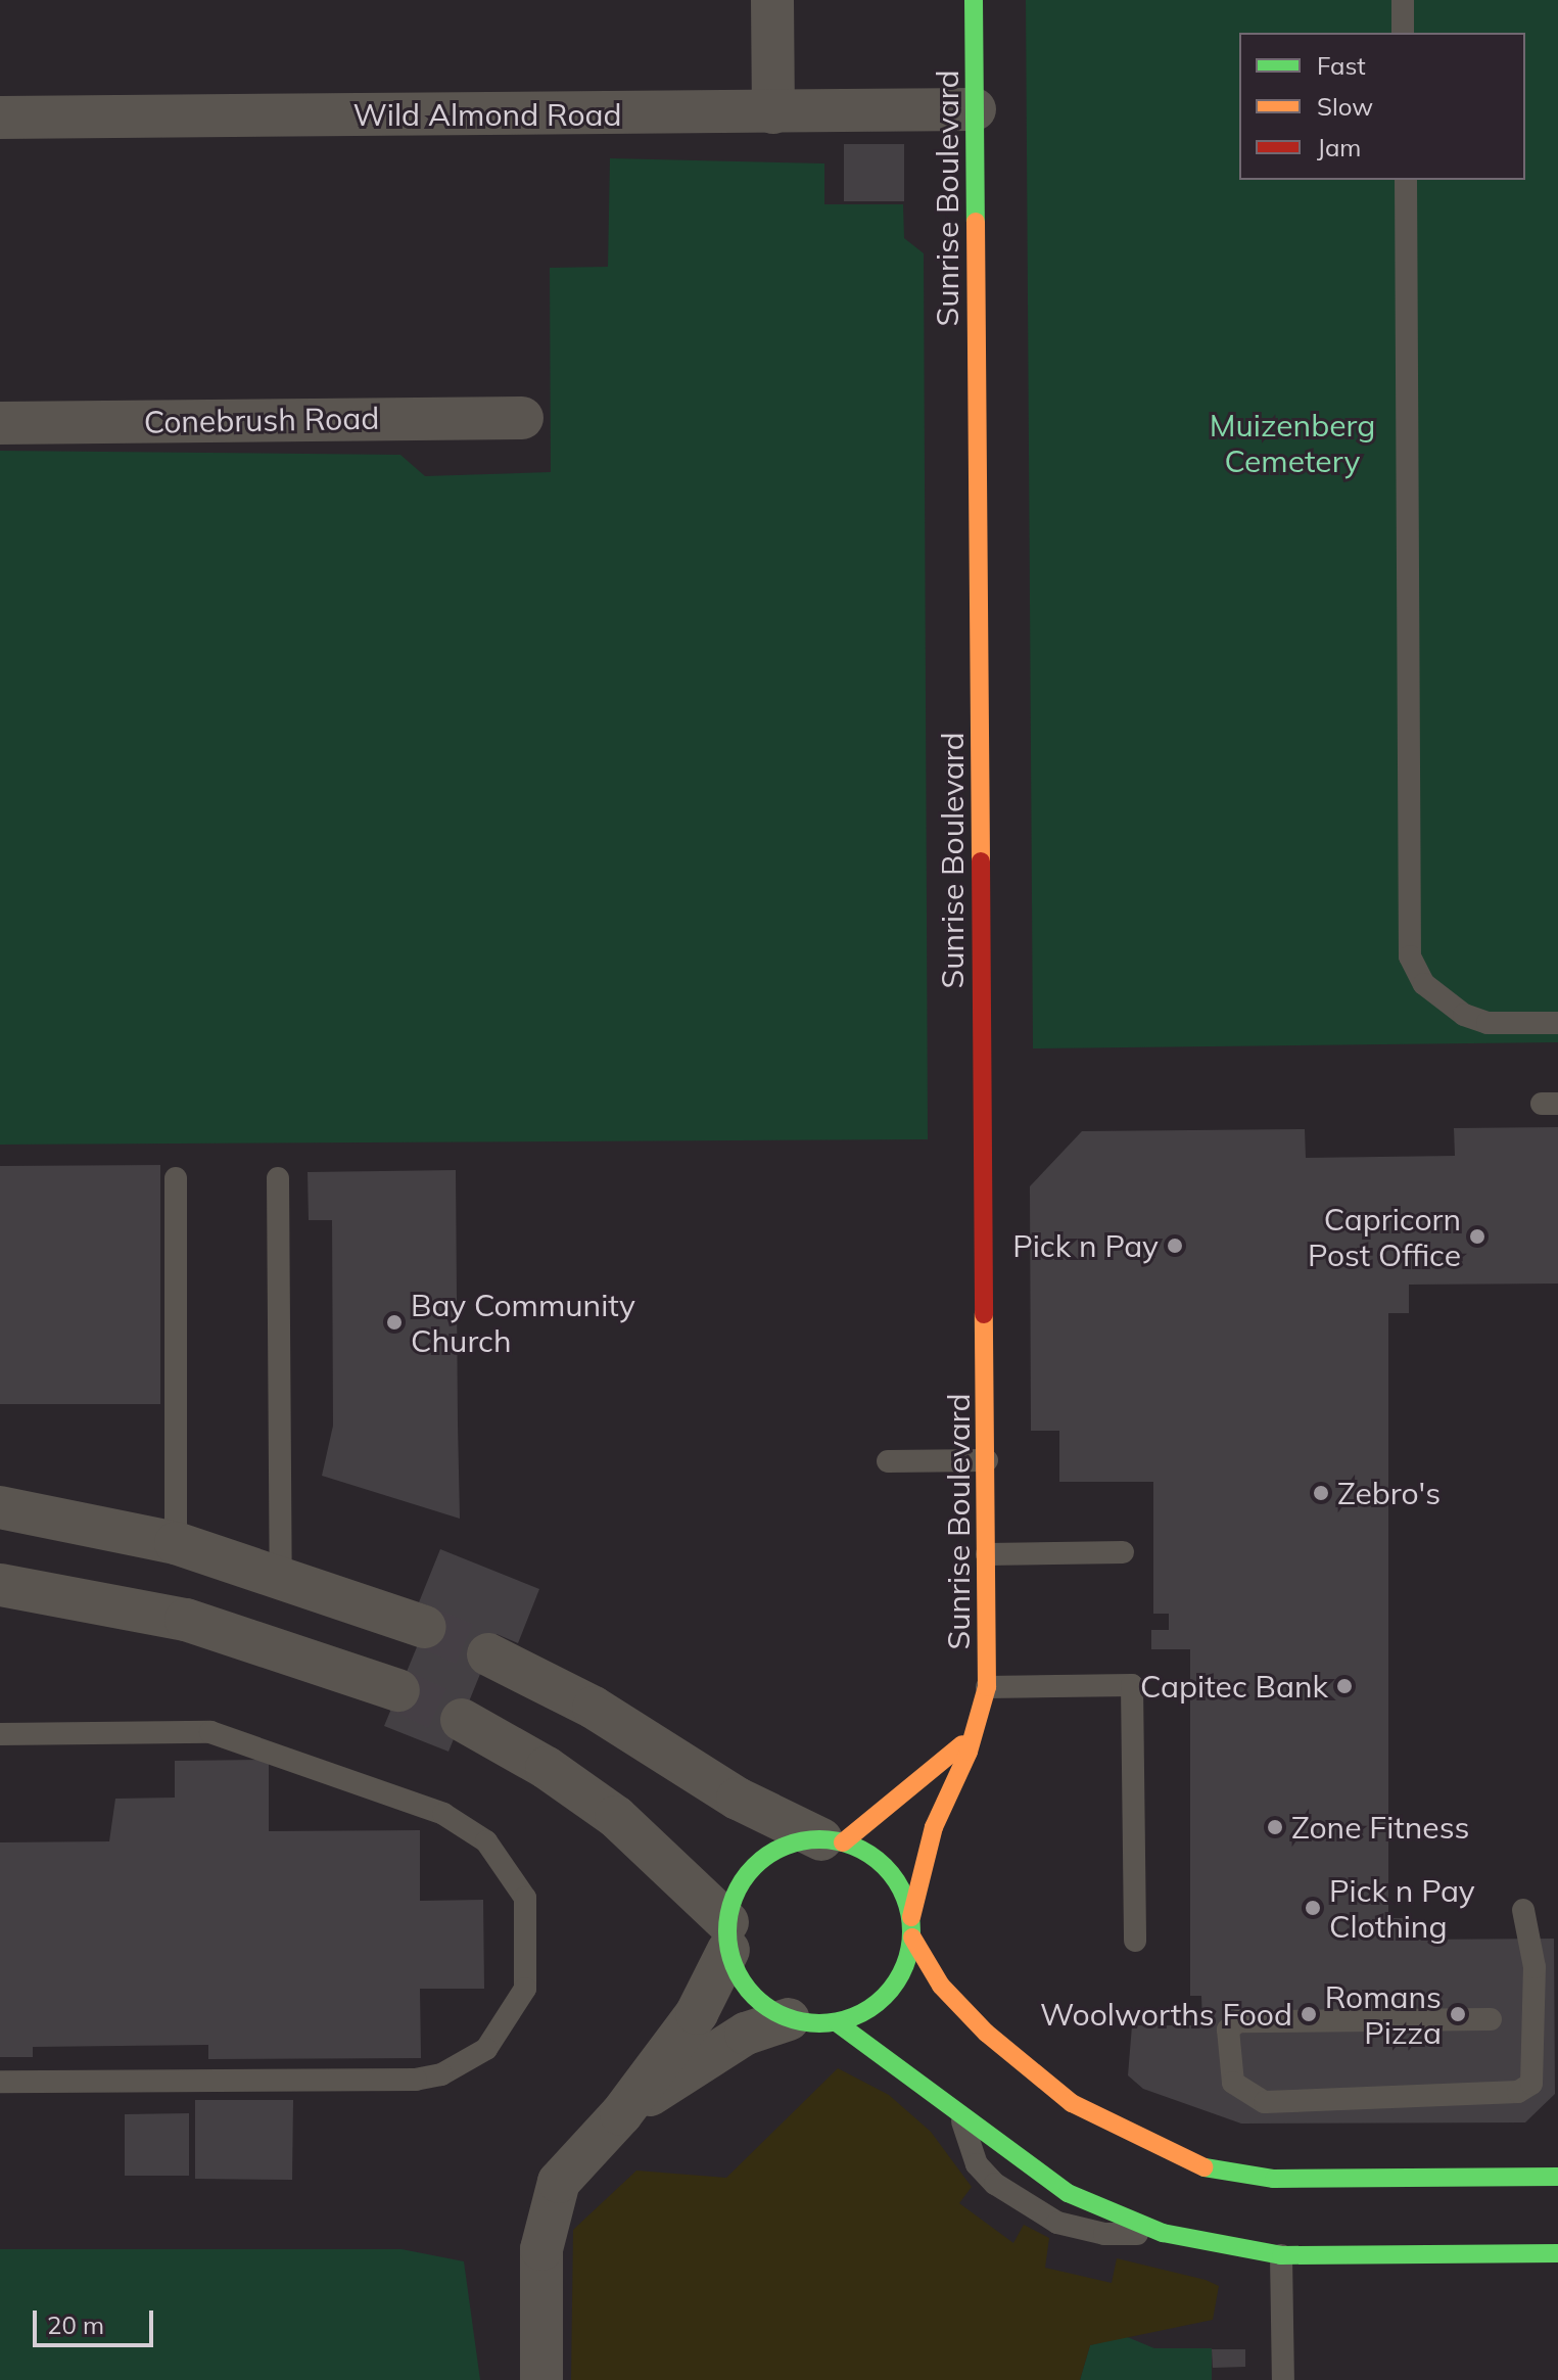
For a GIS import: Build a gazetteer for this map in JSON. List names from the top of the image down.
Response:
{
  "streets": {
    "street": ["Wild Almond Road", "Sunrise Boulevard", "Conebrush Road"]
  },
  "crossings": [
    ["Wild Almond Road", "Sunrise Boulevard"]
  ],
  "parks": ["Muizenberg Cemetery"],
  "places": [
    "Capricorn Post Office",
    "Pick n Pay",
    "Bay Community Church",
    "Zebro's",
    "Capitec Bank",
    "Zone Fitness",
    "Pick n Pay Clothing",
    "Woolworths Food",
    "Romans Pizza"
  ],
  "legend": ["Fast", "Slow", "Jam"],
  "scale_bar": "20 m"
}
